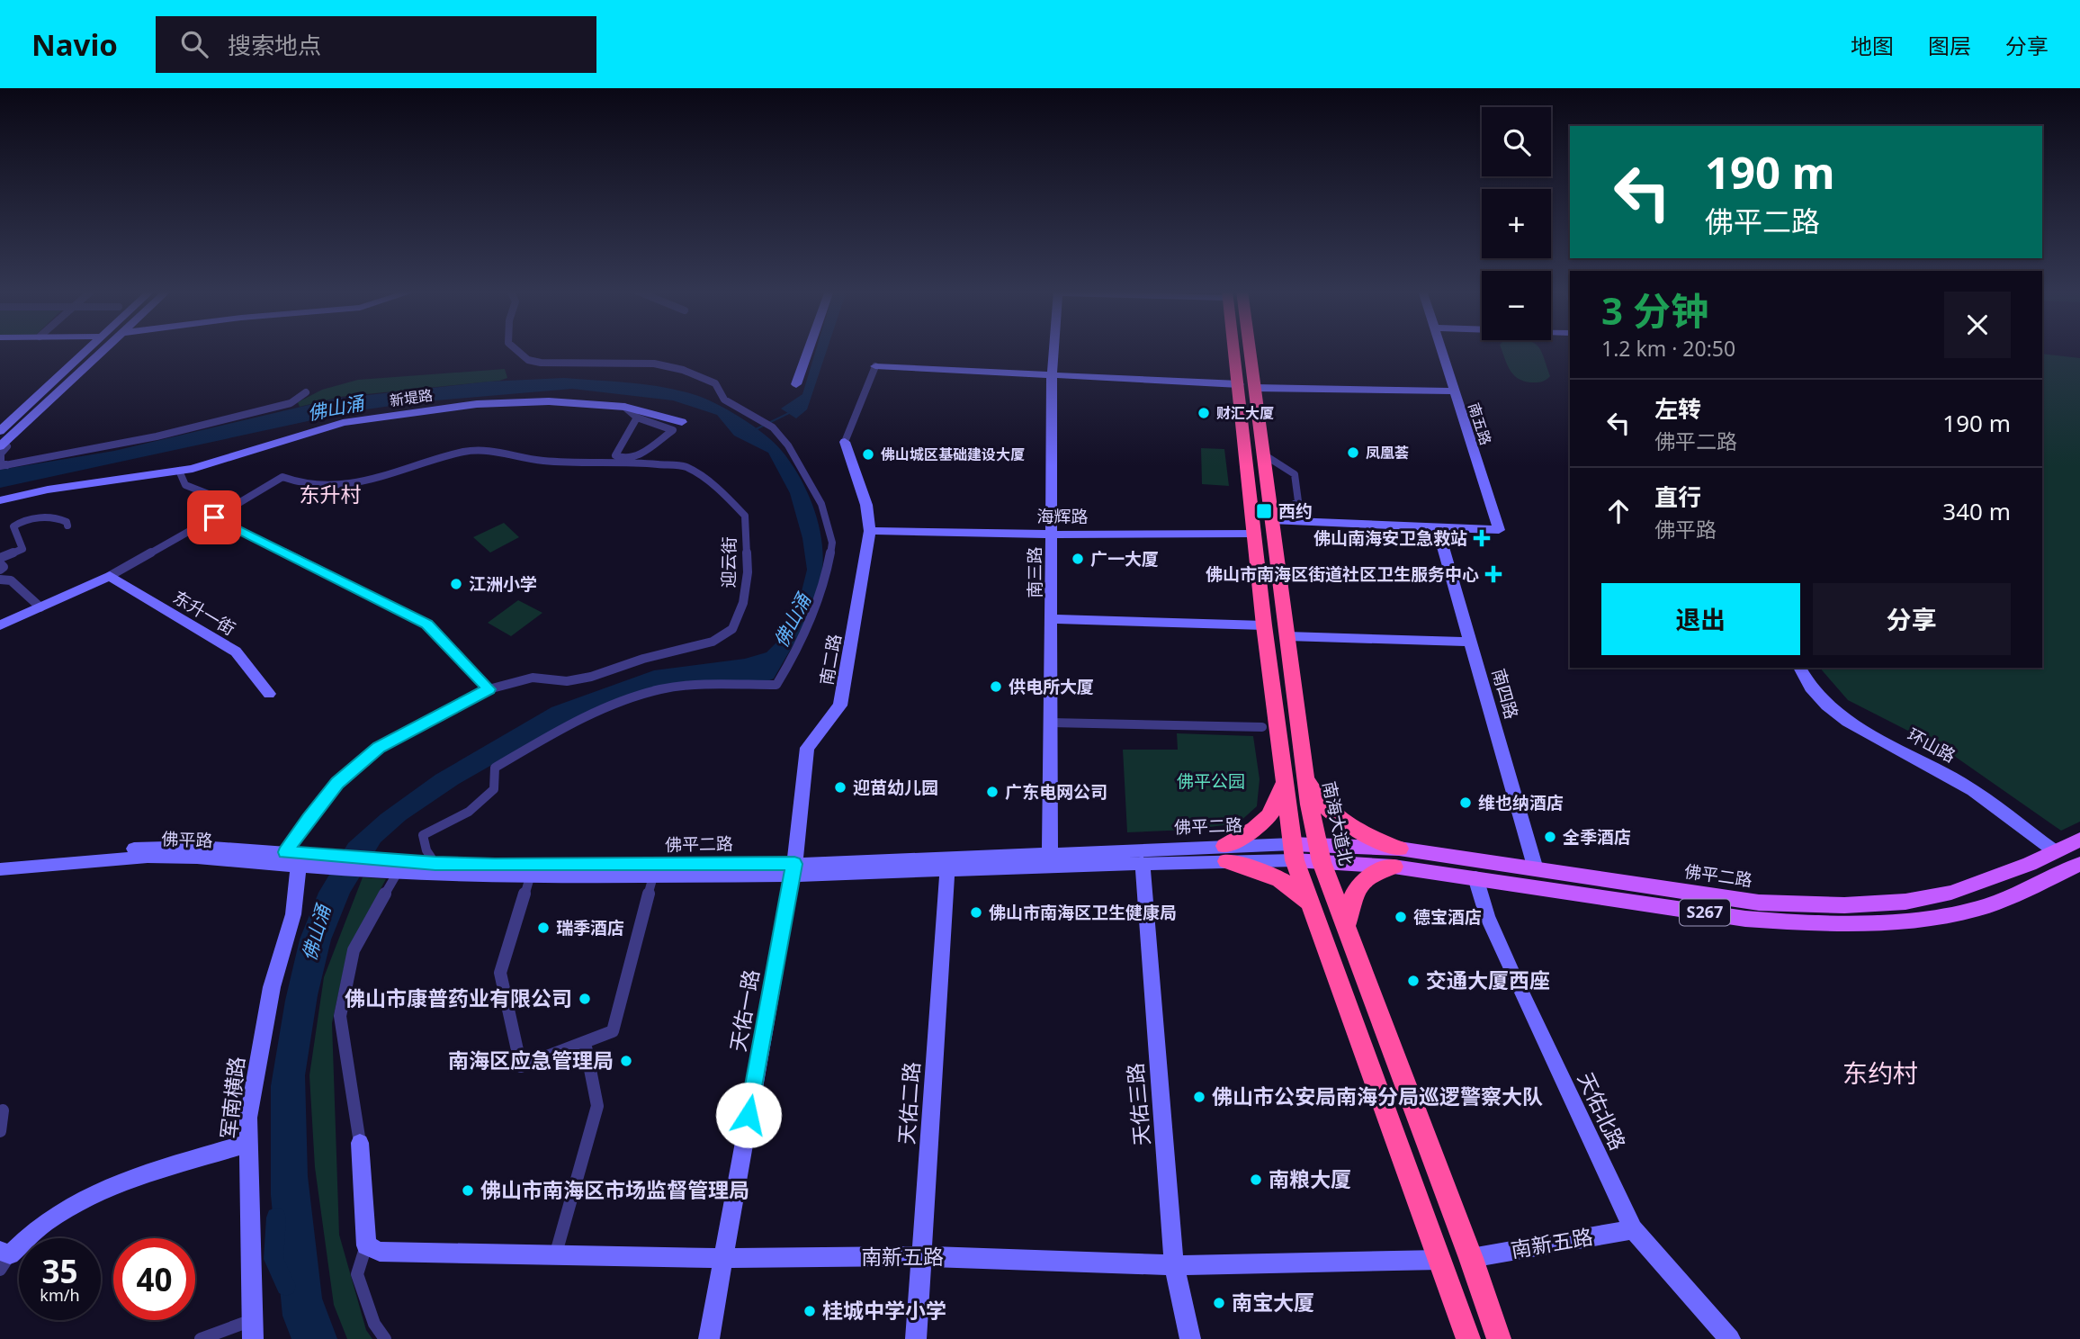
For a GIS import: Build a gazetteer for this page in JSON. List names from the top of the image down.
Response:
{
  "streets": {
    "highway": ["南海大道北"],
    "main road": ["佛平二路", "S267"],
    "street": [
      "新堤路",
      "南五路",
      "海辉路",
      "迎云街",
      "南三路",
      "东升一街",
      "南二路",
      "南四路",
      "环山路",
      "佛平路",
      "天佑一路",
      "军南横路",
      "天佑二路",
      "天佑三路",
      "天佑北路",
      "南新五路"
    ]
  },
  "crossings": [
    ["南五路", "南四路"],
    ["海辉路", "南三路"],
    ["海辉路", "南二路"],
    ["迎云街", "东升一街"],
    ["迎云街", "佛平路"],
    ["迎云街", "军南横路"],
    ["南三路", "佛平二路"],
    ["南二路", "佛平二路"],
    ["南二路", "天佑一路"],
    ["南四路", "佛平二路"],
    ["环山路", "佛平二路"],
    ["南海大道北", "佛平二路"],
    ["南海大道北", "南新五路"],
    ["佛平二路", "佛平路"],
    ["佛平二路", "天佑一路"],
    ["佛平二路", "天佑二路"],
    ["佛平二路", "天佑三路"],
    ["佛平二路", "天佑北路"],
    ["佛平路", "军南横路"],
    ["天佑一路", "南新五路"],
    ["天佑二路", "南新五路"],
    ["天佑三路", "南新五路"],
    ["天佑北路", "南新五路"]
  ],
  "districts": ["东升村", "东约村"],
  "water": ["佛山涌"],
  "parks": ["佛平公园"],
  "places": {
    "other": [
      "财汇大厦",
      "凤凰荟",
      "佛山城区基础建设大厦",
      "广一大厦",
      "江洲小学",
      "供电所大厦",
      "迎苗幼儿园",
      "广东电网公司",
      "维也纳酒店",
      "全季酒店",
      "佛山市南海区卫生健康局",
      "德宝酒店",
      "瑞季酒店",
      "交通大厦西座",
      "佛山市康普药业有限公司",
      "南海区应急管理局",
      "佛山市公安局南海分局巡逻警察大队",
      "南粮大厦",
      "佛山市南海区市场监督管理局",
      "南宝大厦",
      "桂城中学小学"
    ],
    "transit": ["西约"],
    "health": ["佛山南海安卫急救站", "佛山市南海区街道社区卫生服务中心"]
  },
  "page": {
    "header": "Navio",
    "search": "搜索地点",
    "nav": ["地图", "图层", "分享"],
    "map_buttons": ["+", "−"],
    "turn": ["190 m", "佛平二路"],
    "heading": ["3 分钟", "1.2 km · 20:50"],
    "list": [
      {
        "name": "左转",
        "note": "佛平二路",
        "value": "190 m"
      },
      {
        "name": "直行",
        "note": "佛平路",
        "value": "340 m"
      }
    ],
    "buttons": ["退出", "分享"],
    "speed": "35 km/h",
    "limit": "40"
  }
}
